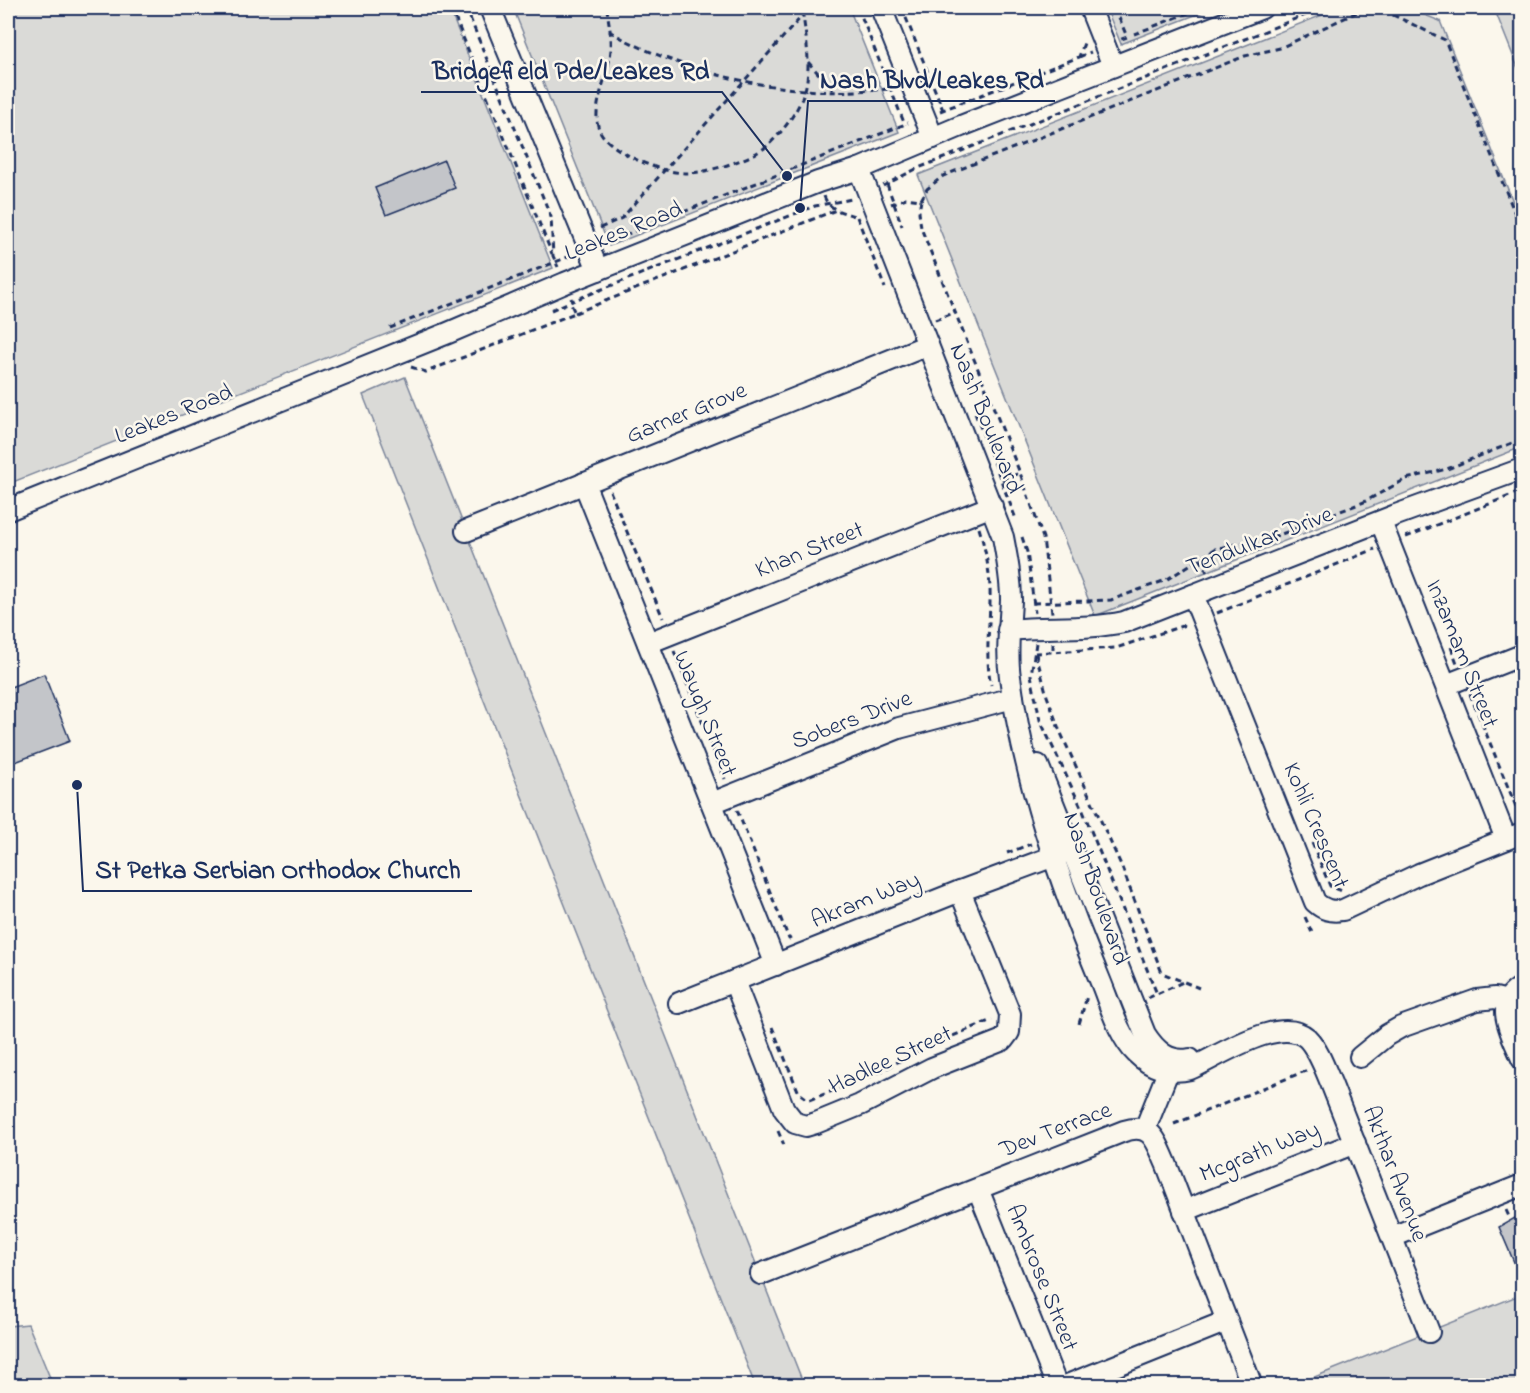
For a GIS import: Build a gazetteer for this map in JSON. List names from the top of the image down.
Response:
{
  "streets": {
    "street": [
      "Leakes Road",
      "Garner Grove",
      "Nash Boulevard",
      "Tendulkar Drive",
      "Khan Street",
      "Inzamam Street",
      "Waugh Street",
      "Sobers Drive",
      "Kohli Crescent",
      "Akram Way",
      "Hadlee Street",
      "Dev Terrace",
      "Mcgrath Way",
      "Akthar Avenue",
      "Ambrose Street"
    ]
  },
  "crossings": [
    ["Leakes Road", "Nash Boulevard"],
    ["Garner Grove", "Nash Boulevard"],
    ["Garner Grove", "Waugh Street"],
    ["Nash Boulevard", "Tendulkar Drive"],
    ["Nash Boulevard", "Khan Street"],
    ["Nash Boulevard", "Sobers Drive"],
    ["Nash Boulevard", "Akram Way"],
    ["Nash Boulevard", "Akthar Avenue"],
    ["Tendulkar Drive", "Inzamam Street"],
    ["Tendulkar Drive", "Kohli Crescent"],
    ["Khan Street", "Waugh Street"],
    ["Inzamam Street", "Kohli Crescent"],
    ["Waugh Street", "Sobers Drive"],
    ["Waugh Street", "Akram Way"],
    ["Akram Way", "Hadlee Street"],
    ["Dev Terrace", "Mcgrath Way"],
    ["Dev Terrace", "Ambrose Street"],
    ["Mcgrath Way", "Akthar Avenue"]
  ],
  "places": ["Bridgefield Pde/Leakes Rd", "Nash Blvd/Leakes Rd", "St Petka Serbian Orthodox Church"]
}
